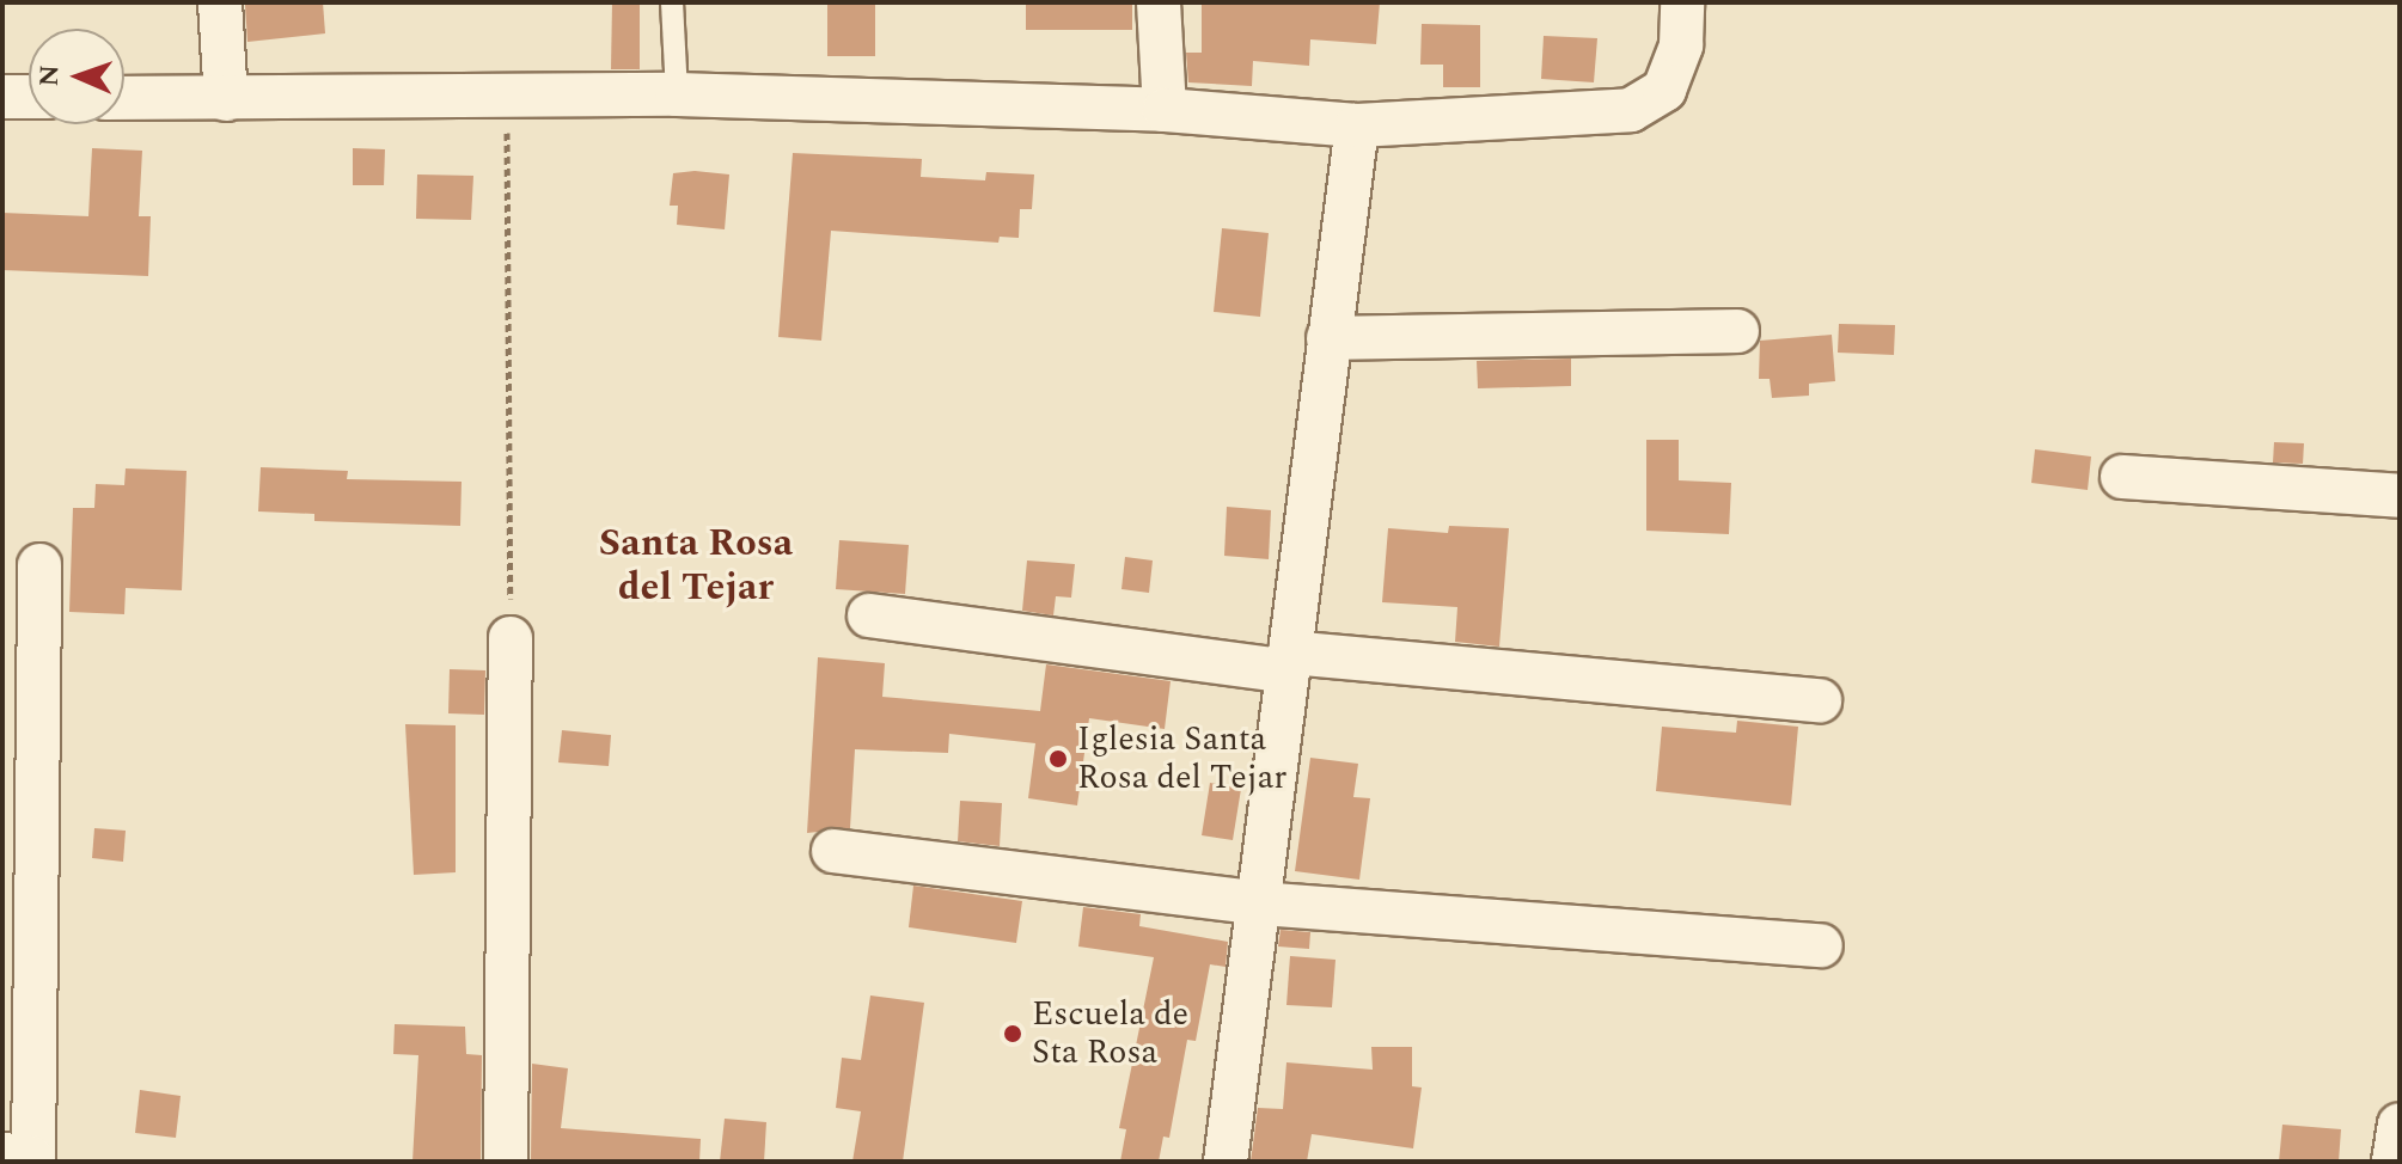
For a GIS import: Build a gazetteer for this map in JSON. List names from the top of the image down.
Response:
{
  "districts": ["Santa Rosa del Tejar"],
  "places": ["Iglesia Santa Rosa del Tejar", "Escuela de Sta Rosa"],
  "north": "left"
}
